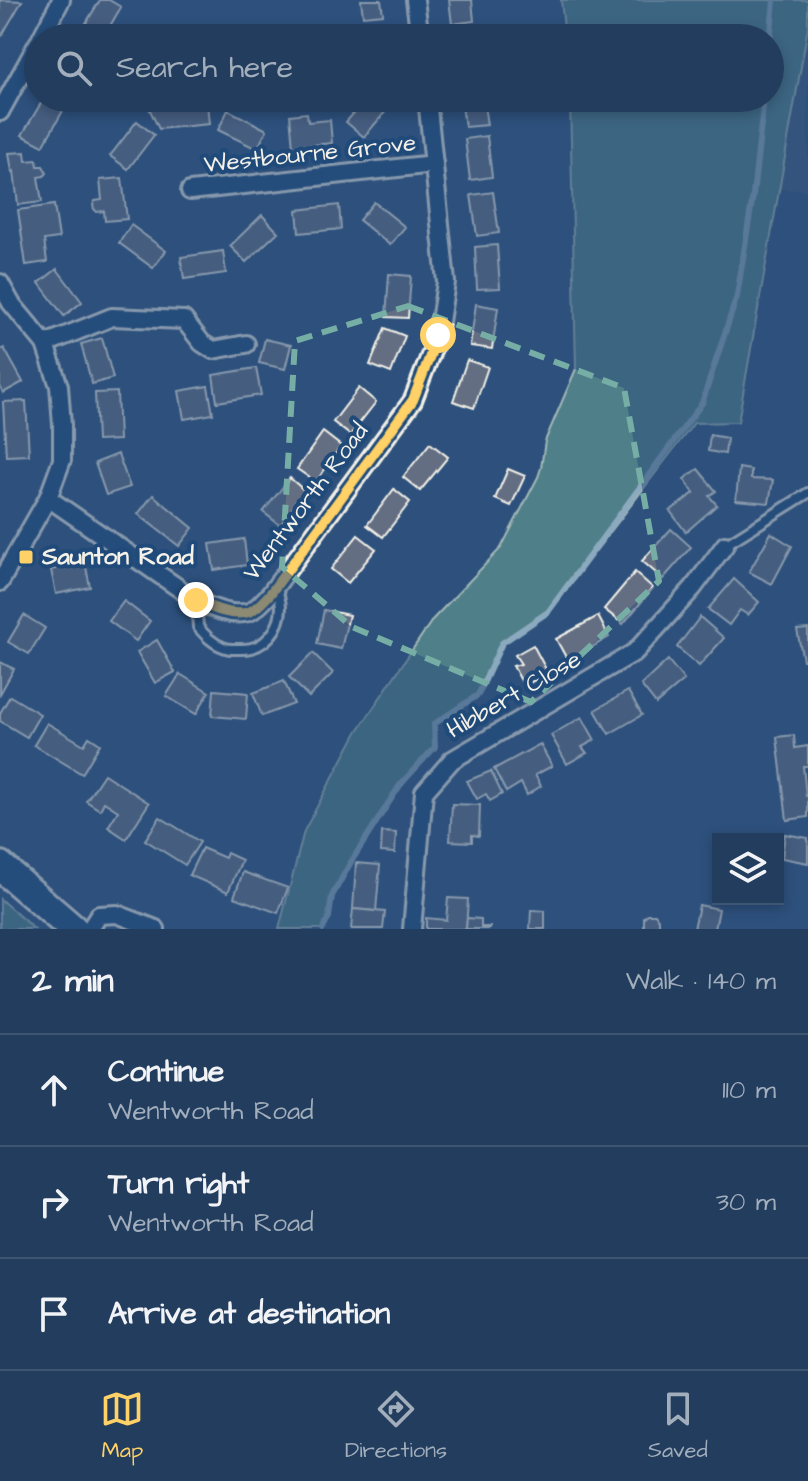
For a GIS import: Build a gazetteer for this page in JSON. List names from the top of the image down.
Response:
{
  "streets": {
    "street": ["Westbourne Grove", "Wentworth Road", "Hibbert Close"]
  },
  "crossings": [
    ["Westbourne Grove", "Wentworth Road"]
  ],
  "places": {
    "transit": ["Saunton Road"]
  },
  "page": {
    "search": "Search here",
    "heading": ["2 min", "Walk · 140 m"],
    "list": [
      ["Continue", "Wentworth Road", "110 m"],
      ["Turn right", "Wentworth Road", "30 m"],
      "Arrive at destination"
    ],
    "nav": ["Map", "Directions", "Saved"]
  }
}
